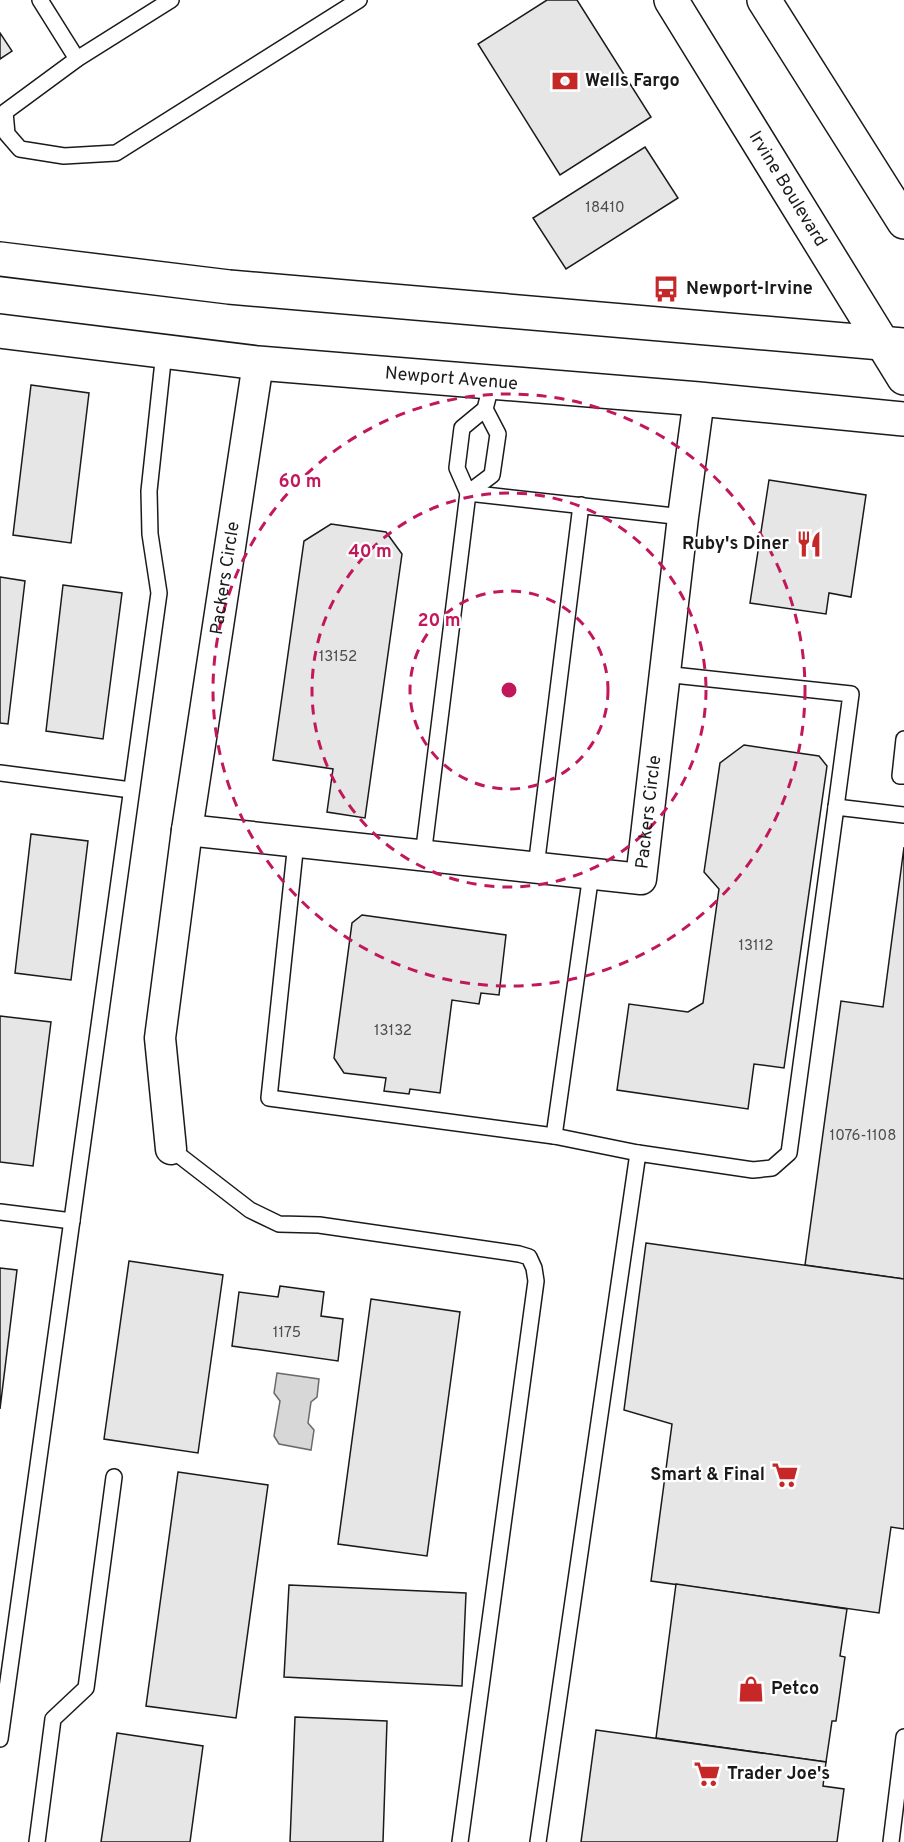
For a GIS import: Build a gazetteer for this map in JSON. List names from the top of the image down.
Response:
{
  "streets": {
    "main road": ["Irvine Boulevard", "Newport Avenue"],
    "street": ["Packers Circle"]
  },
  "crossings": [
    ["Newport Avenue", "Packers Circle"]
  ],
  "places": {
    "bank": ["Wells Fargo"],
    "bus stop": ["Newport-Irvine"],
    "restaurant": ["Ruby's Diner"],
    "supermarket": ["Smart & Final", "Trader Joe's"],
    "shop": ["Petco"]
  },
  "house_numbers": [
    "18410",
    "13152",
    "13112",
    "13132",
    "1076-1108",
    "1175"
  ],
  "rings": ["60 m", "40 m", "20 m"]
}
